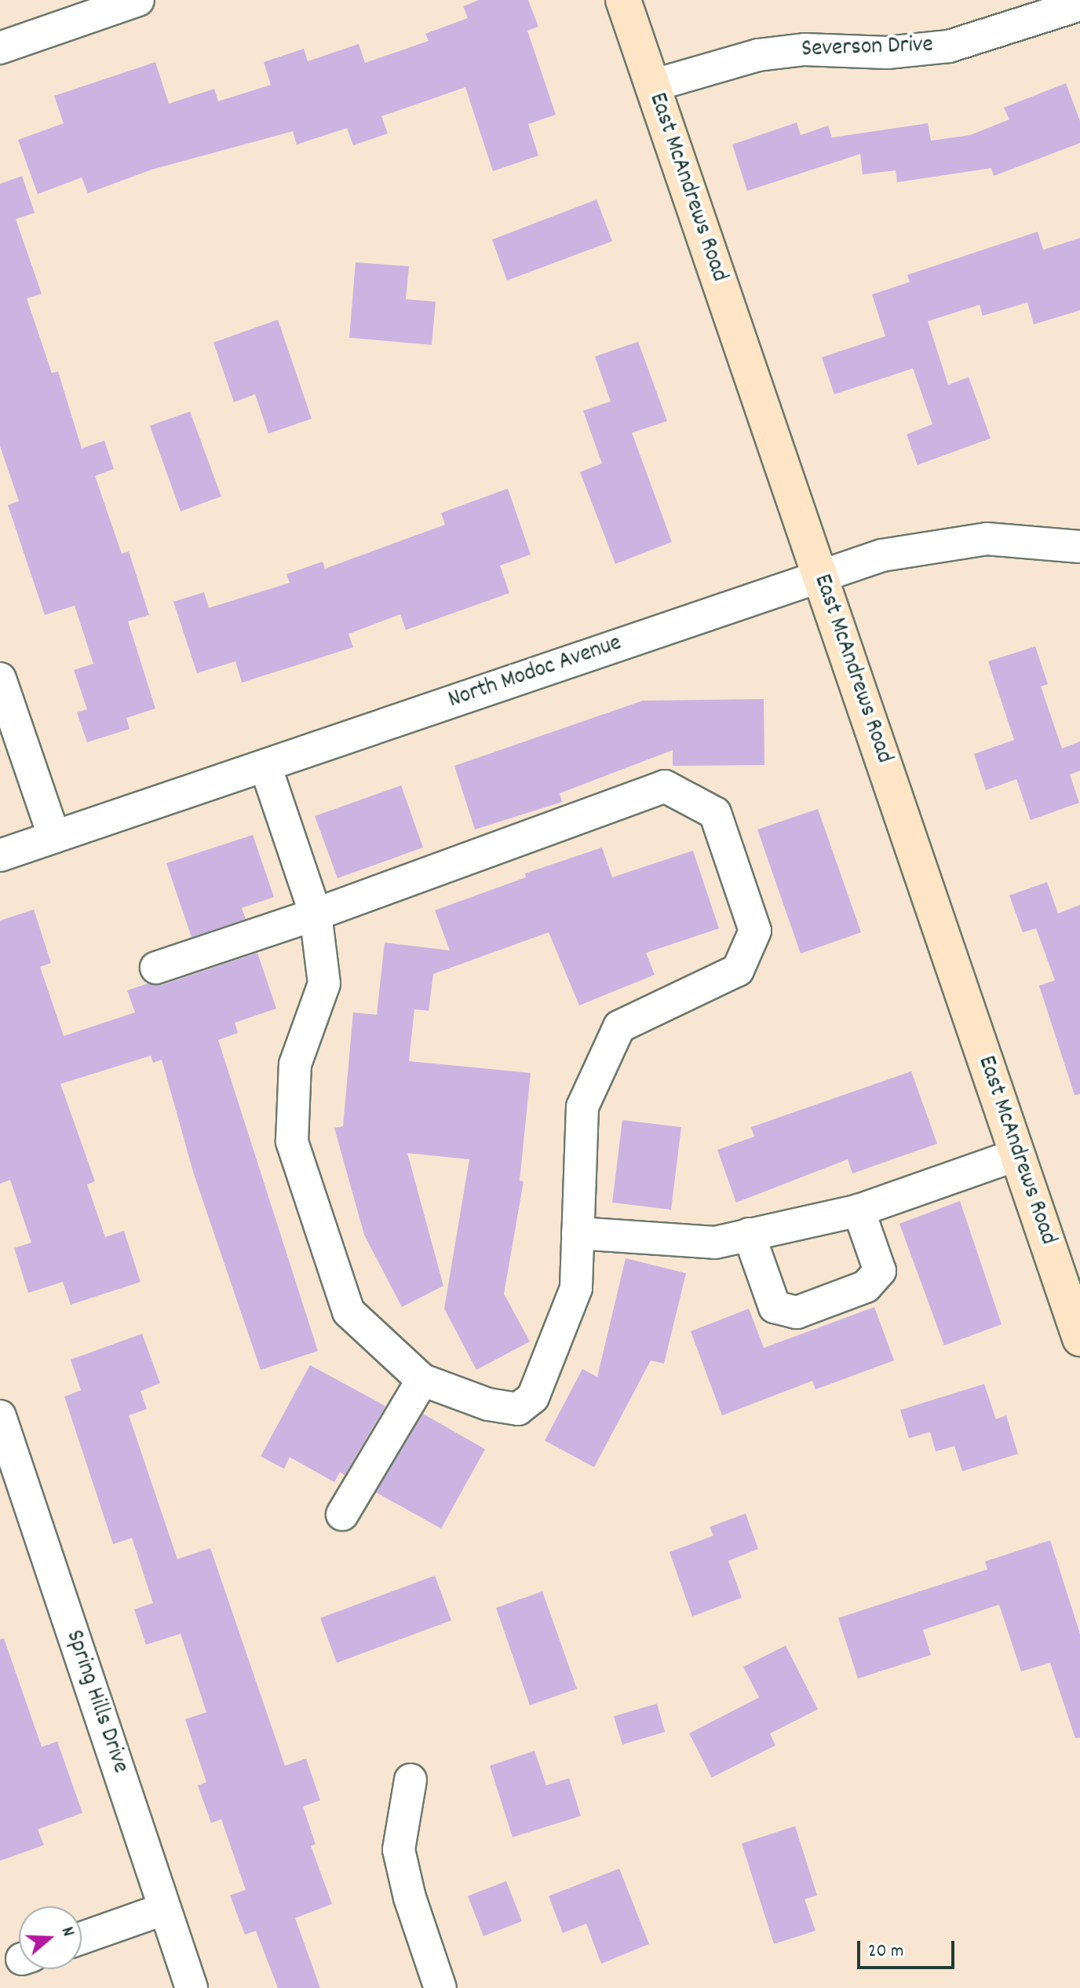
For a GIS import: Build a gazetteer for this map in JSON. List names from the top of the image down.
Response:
{
  "streets": {
    "main road": ["East McAndrews Road"],
    "street": ["Severson Drive", "North Modoc Avenue", "Spring Hills Drive"]
  },
  "crossings": [
    ["Severson Drive", "East McAndrews Road"],
    ["East McAndrews Road", "North Modoc Avenue"]
  ],
  "scale_bar": "20 m",
  "north": "right"
}
